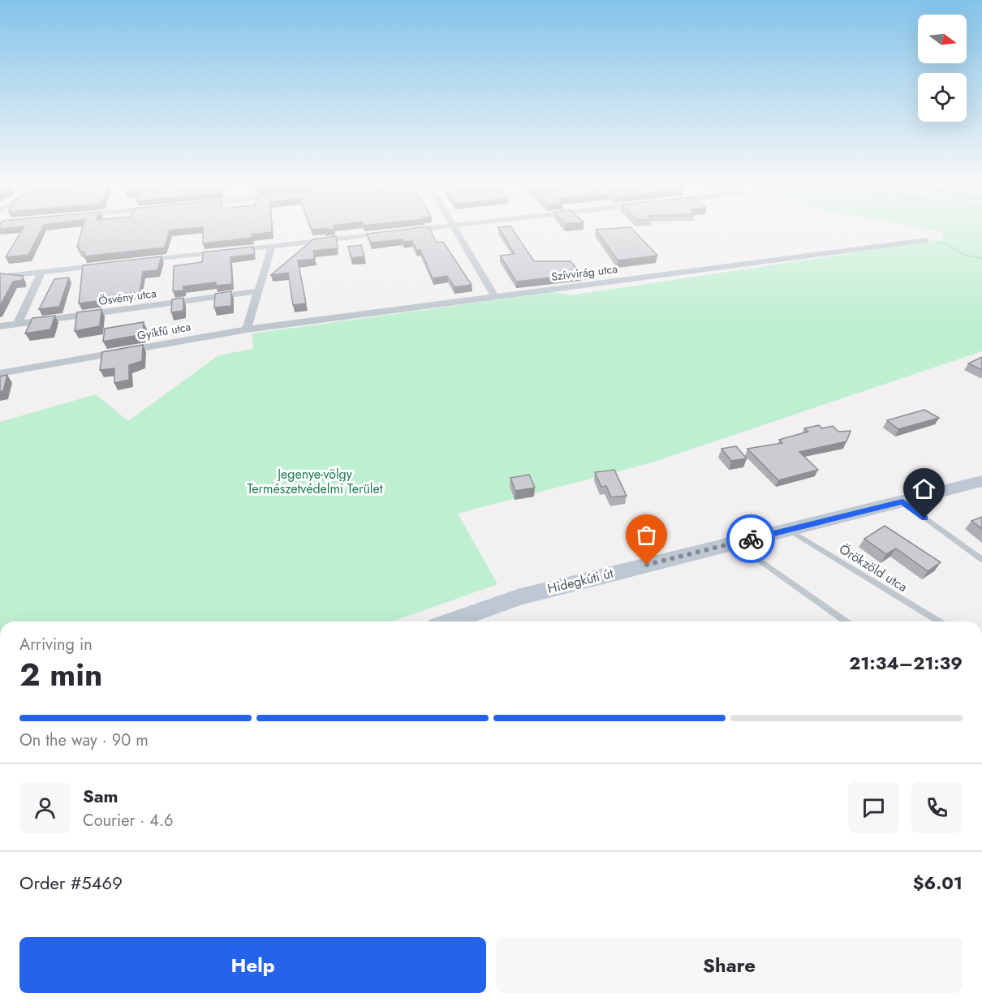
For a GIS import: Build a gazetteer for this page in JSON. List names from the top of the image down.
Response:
{
  "streets": {
    "main road": ["Hidegkúti út"],
    "street": ["Szívvirág utca", "Ösvény utca", "Gyíkfű utca"],
    "lane": ["Örökzöld utca"]
  },
  "crossings": [
    ["Szívvirág utca", "Gyíkfű utca"],
    ["Örökzöld utca", "Hidegkúti út"]
  ],
  "parks": ["Jegenye-völgy Természetvédelmi Terület"],
  "north": "right",
  "page": {
    "heading": ["2 min", "Arriving in", "21:34–21:39"],
    "panel": [
      "Sam",
      "Courier · 4.6",
      "Order #5469",
      "$6.01"
    ],
    "bar": "On the way · 90 m",
    "buttons": ["Help", "Share"]
  }
}
